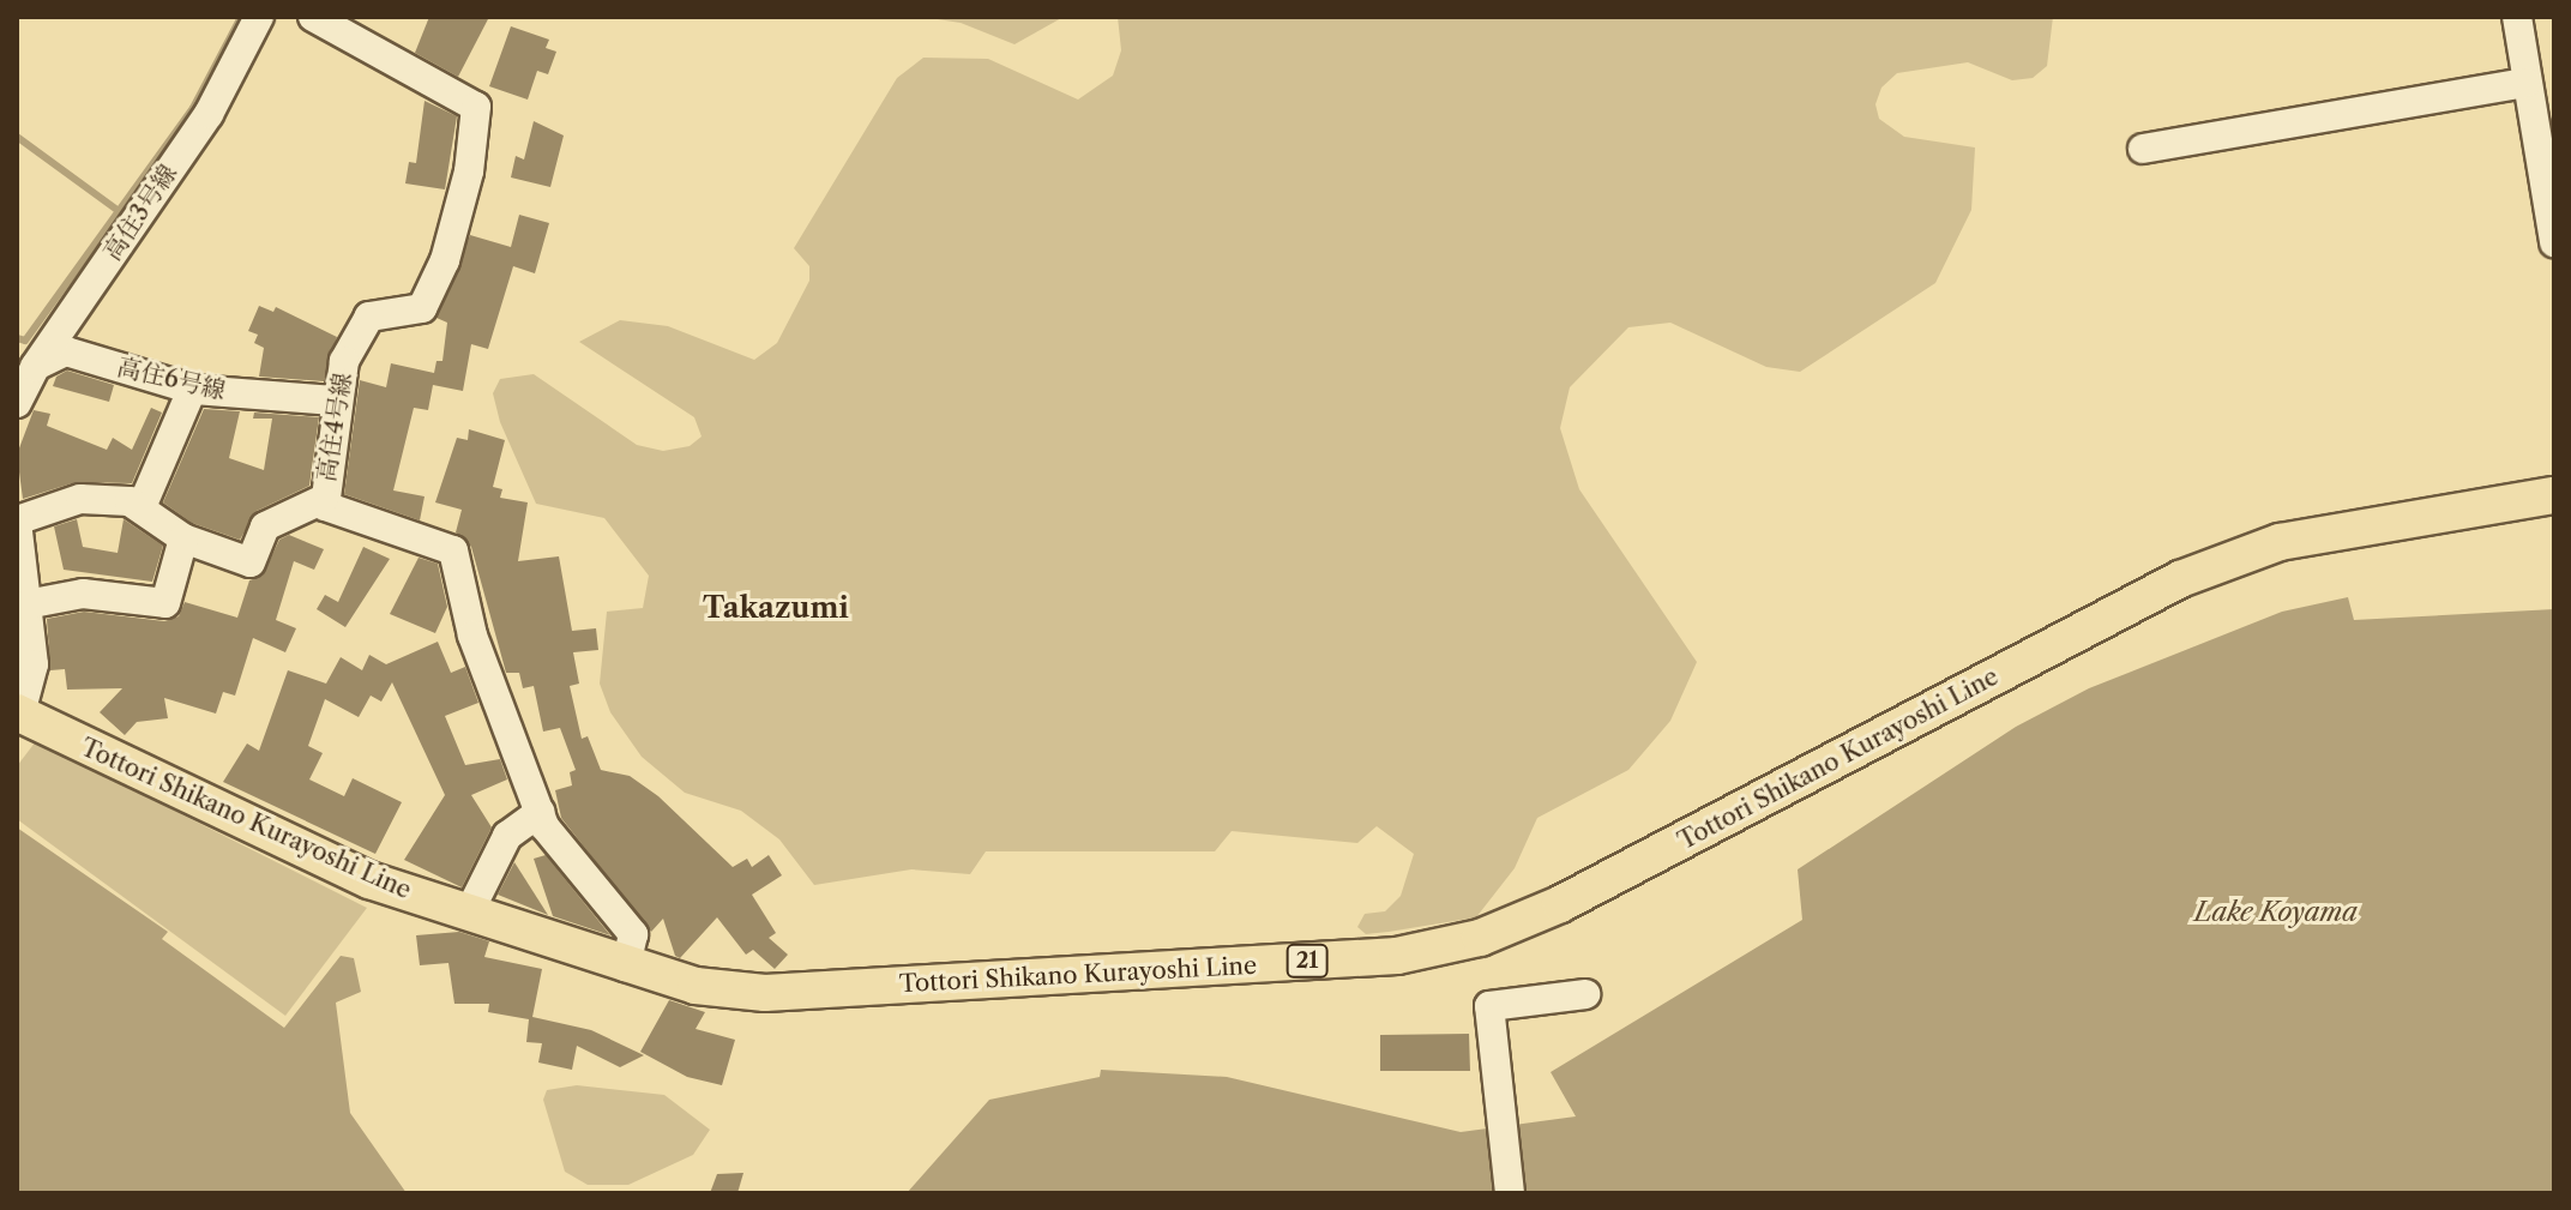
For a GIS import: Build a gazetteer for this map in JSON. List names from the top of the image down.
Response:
{
  "streets": {
    "main road": ["Tottori Shikano Kurayoshi Line", "21"],
    "street": ["高住3号線", "高住6号線", "高住4号線"]
  },
  "crossings": [
    ["高住3号線", "高住6号線"],
    ["高住6号線", "高住4号線"],
    ["高住4号線", "Tottori Shikano Kurayoshi Line"]
  ],
  "districts": ["Takazumi"],
  "water": ["Lake Koyama"]
}
